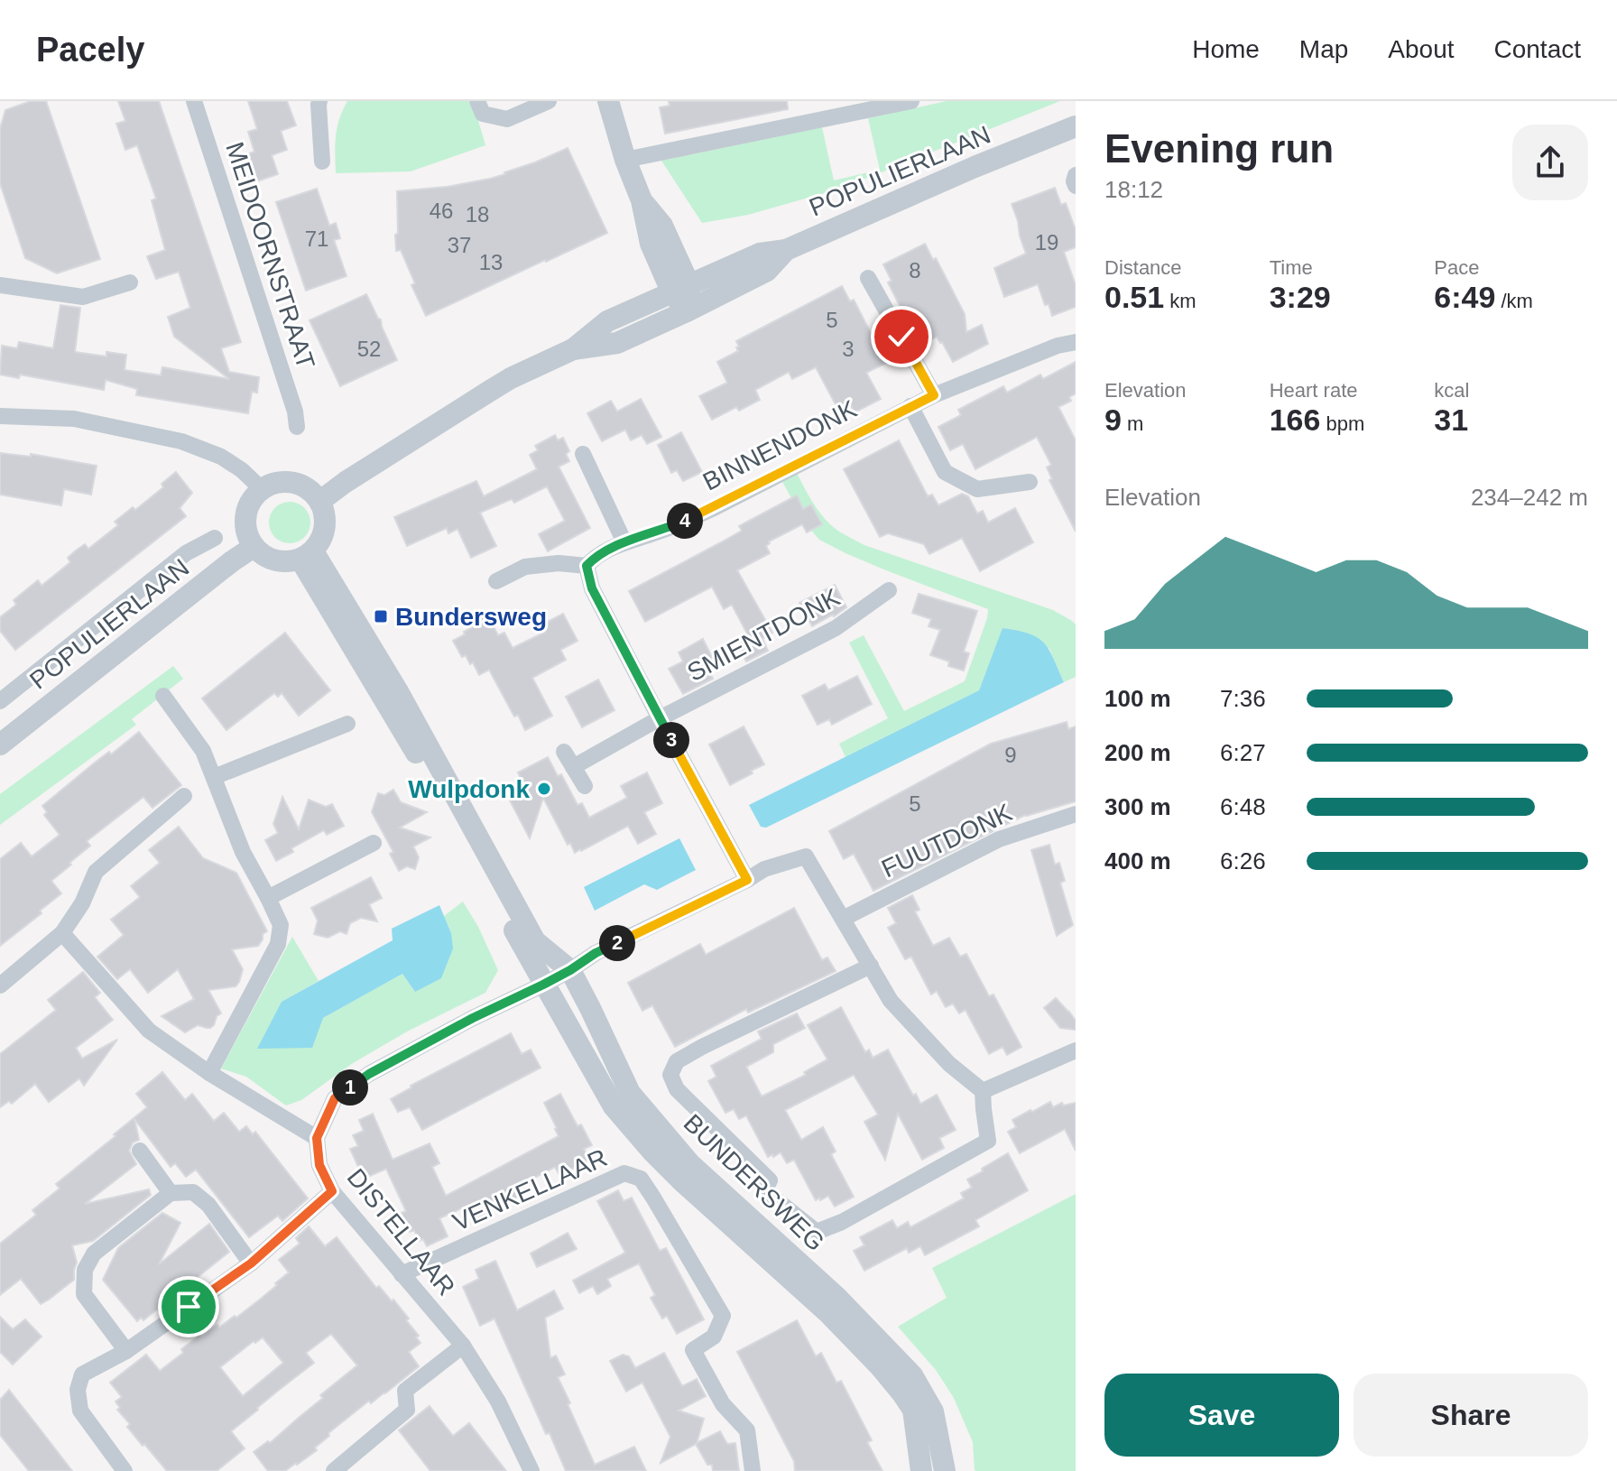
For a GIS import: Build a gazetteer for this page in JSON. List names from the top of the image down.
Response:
{
  "streets": {
    "street": [
      "POPULIERLAAN",
      "MEIDOORNSTRAAT",
      "BINNENDONK",
      "SMIENTDONK",
      "FUUTDONK",
      "BUNDERSWEG",
      "VENKELLAAR",
      "DISTELLAAR"
    ]
  },
  "crossings": [
    ["POPULIERLAAN", "BUNDERSWEG"],
    ["VENKELLAAR", "DISTELLAAR"]
  ],
  "places": {
    "transit": ["Bundersweg"],
    "other": ["Wulpdonk"]
  },
  "house_numbers": [
    "46",
    "18",
    "71",
    "19",
    "37",
    "13",
    "8",
    "5",
    "52",
    "3",
    "9",
    "5"
  ],
  "page": {
    "header": "Pacely",
    "nav": [
      "Home",
      "Map",
      "About",
      "Contact"
    ],
    "heading": ["Evening run", "18:12"],
    "stats": [
      ["Distance", "0.51 km"],
      ["Time", "3:29"],
      ["Pace", "6:49 /km"],
      ["Elevation", "9 m"],
      ["Heart rate", "166 bpm"],
      ["kcal", "31"]
    ],
    "chart": ["Elevation", "234–242 m"],
    "pins": [
      "4",
      "3",
      "2",
      "1"
    ],
    "list": [
      {
        "name": "100 m",
        "note": "7:36"
      },
      {
        "name": "200 m",
        "note": "6:27"
      },
      {
        "name": "300 m",
        "note": "6:48"
      },
      {
        "name": "400 m",
        "note": "6:26"
      }
    ],
    "buttons": ["Save", "Share"]
  }
}
